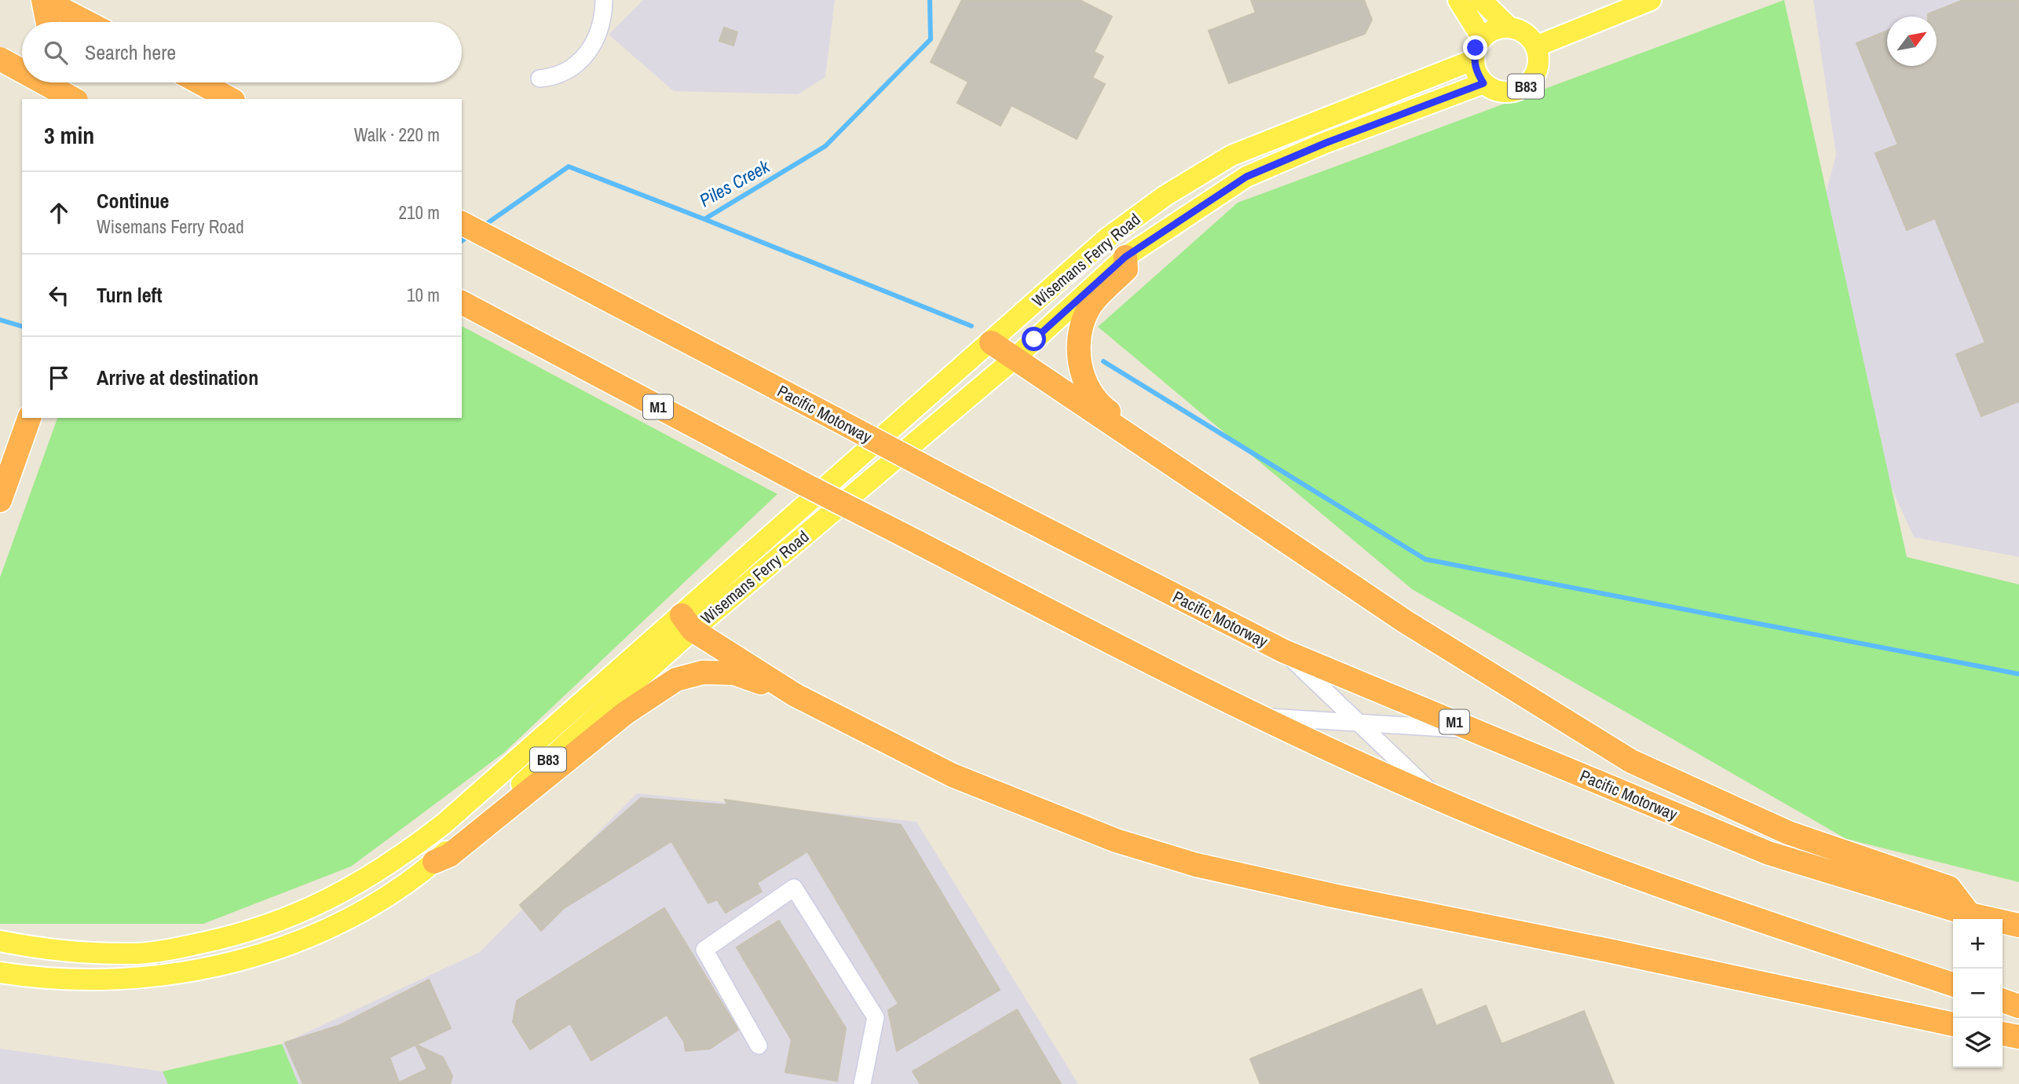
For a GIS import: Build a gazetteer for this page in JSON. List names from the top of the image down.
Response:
{
  "streets": {
    "highway": ["M1", "Pacific Motorway"],
    "main road": ["B83", "Wisemans Ferry Road"]
  },
  "crossings": [
    ["B83", "Wisemans Ferry Road"]
  ],
  "water": ["Piles Creek"],
  "north": "top right",
  "page": {
    "search": "Search here",
    "heading": ["3 min", "Walk · 220 m"],
    "list": [
      ["Continue", "Wisemans Ferry Road", "210 m"],
      ["Turn left", "10 m"],
      "Arrive at destination"
    ],
    "map_buttons": ["+", "−"]
  }
}
